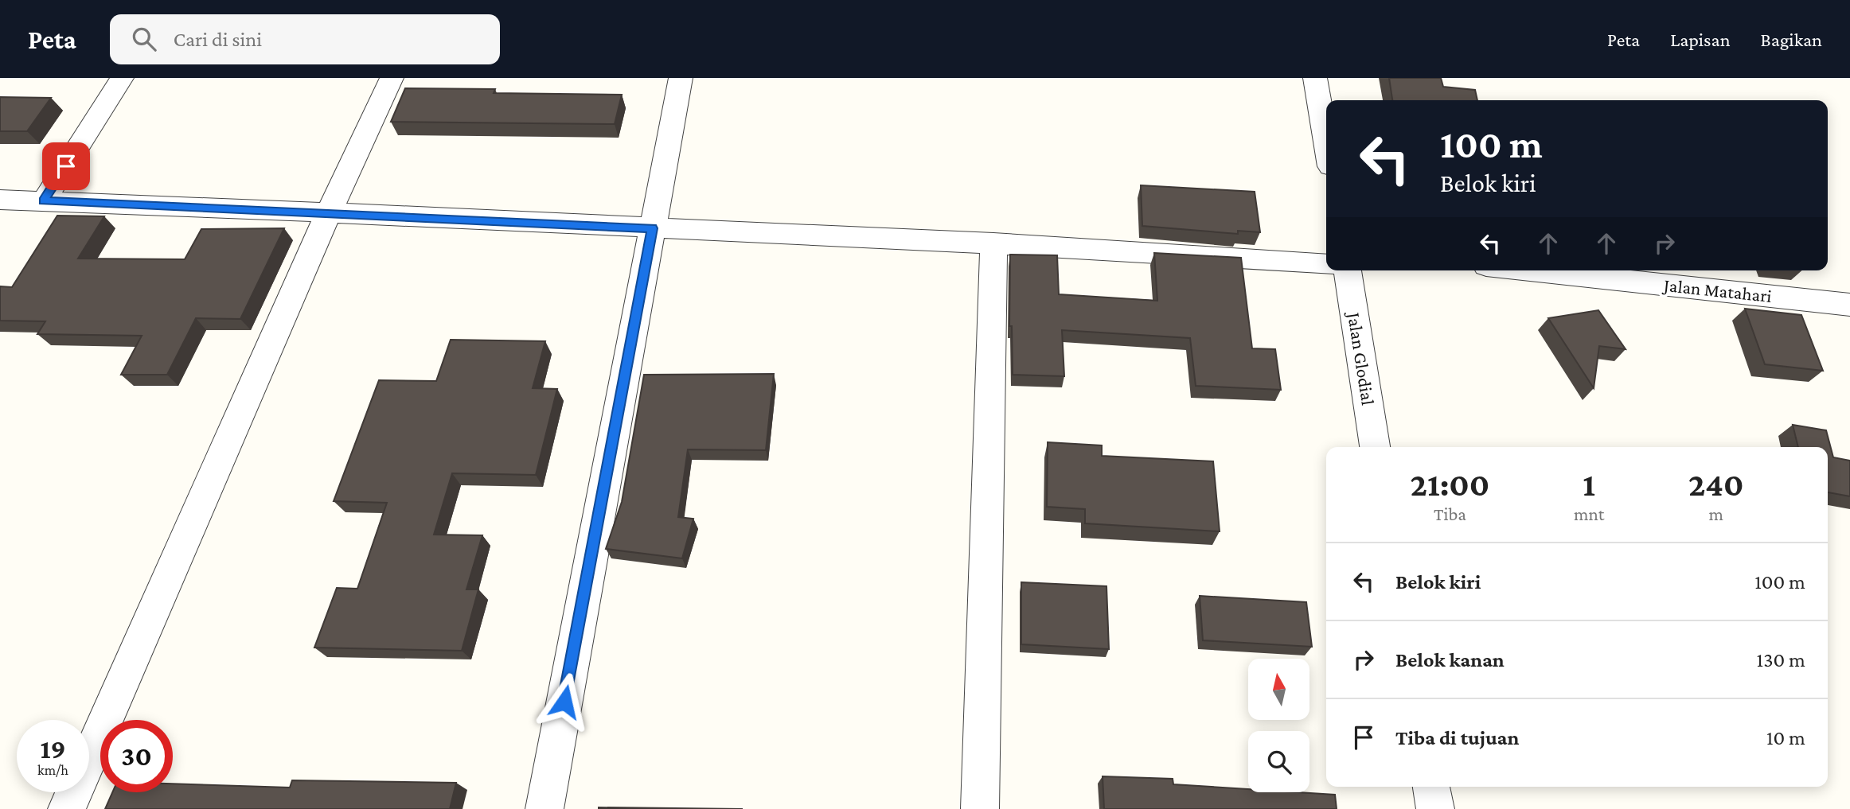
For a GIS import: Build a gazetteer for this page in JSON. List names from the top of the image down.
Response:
{
  "streets": {
    "street": ["Jalan Matahari", "Jalan Glodial"]
  },
  "north": "top",
  "page": {
    "header": "Peta",
    "search": "Cari di sini",
    "nav": ["Peta", "Lapisan", "Bagikan"],
    "turn": ["100 m", "Belok kiri"],
    "eta": [
      "21:00",
      "Tiba",
      "1",
      "mnt",
      "240",
      "m"
    ],
    "list": [
      {
        "name": "Belok kiri",
        "value": "100 m"
      },
      {
        "name": "Belok kanan",
        "value": "130 m"
      },
      {
        "name": "Tiba di tujuan",
        "value": "10 m"
      }
    ],
    "speed": "19 km/h",
    "limit": "30"
  }
}
